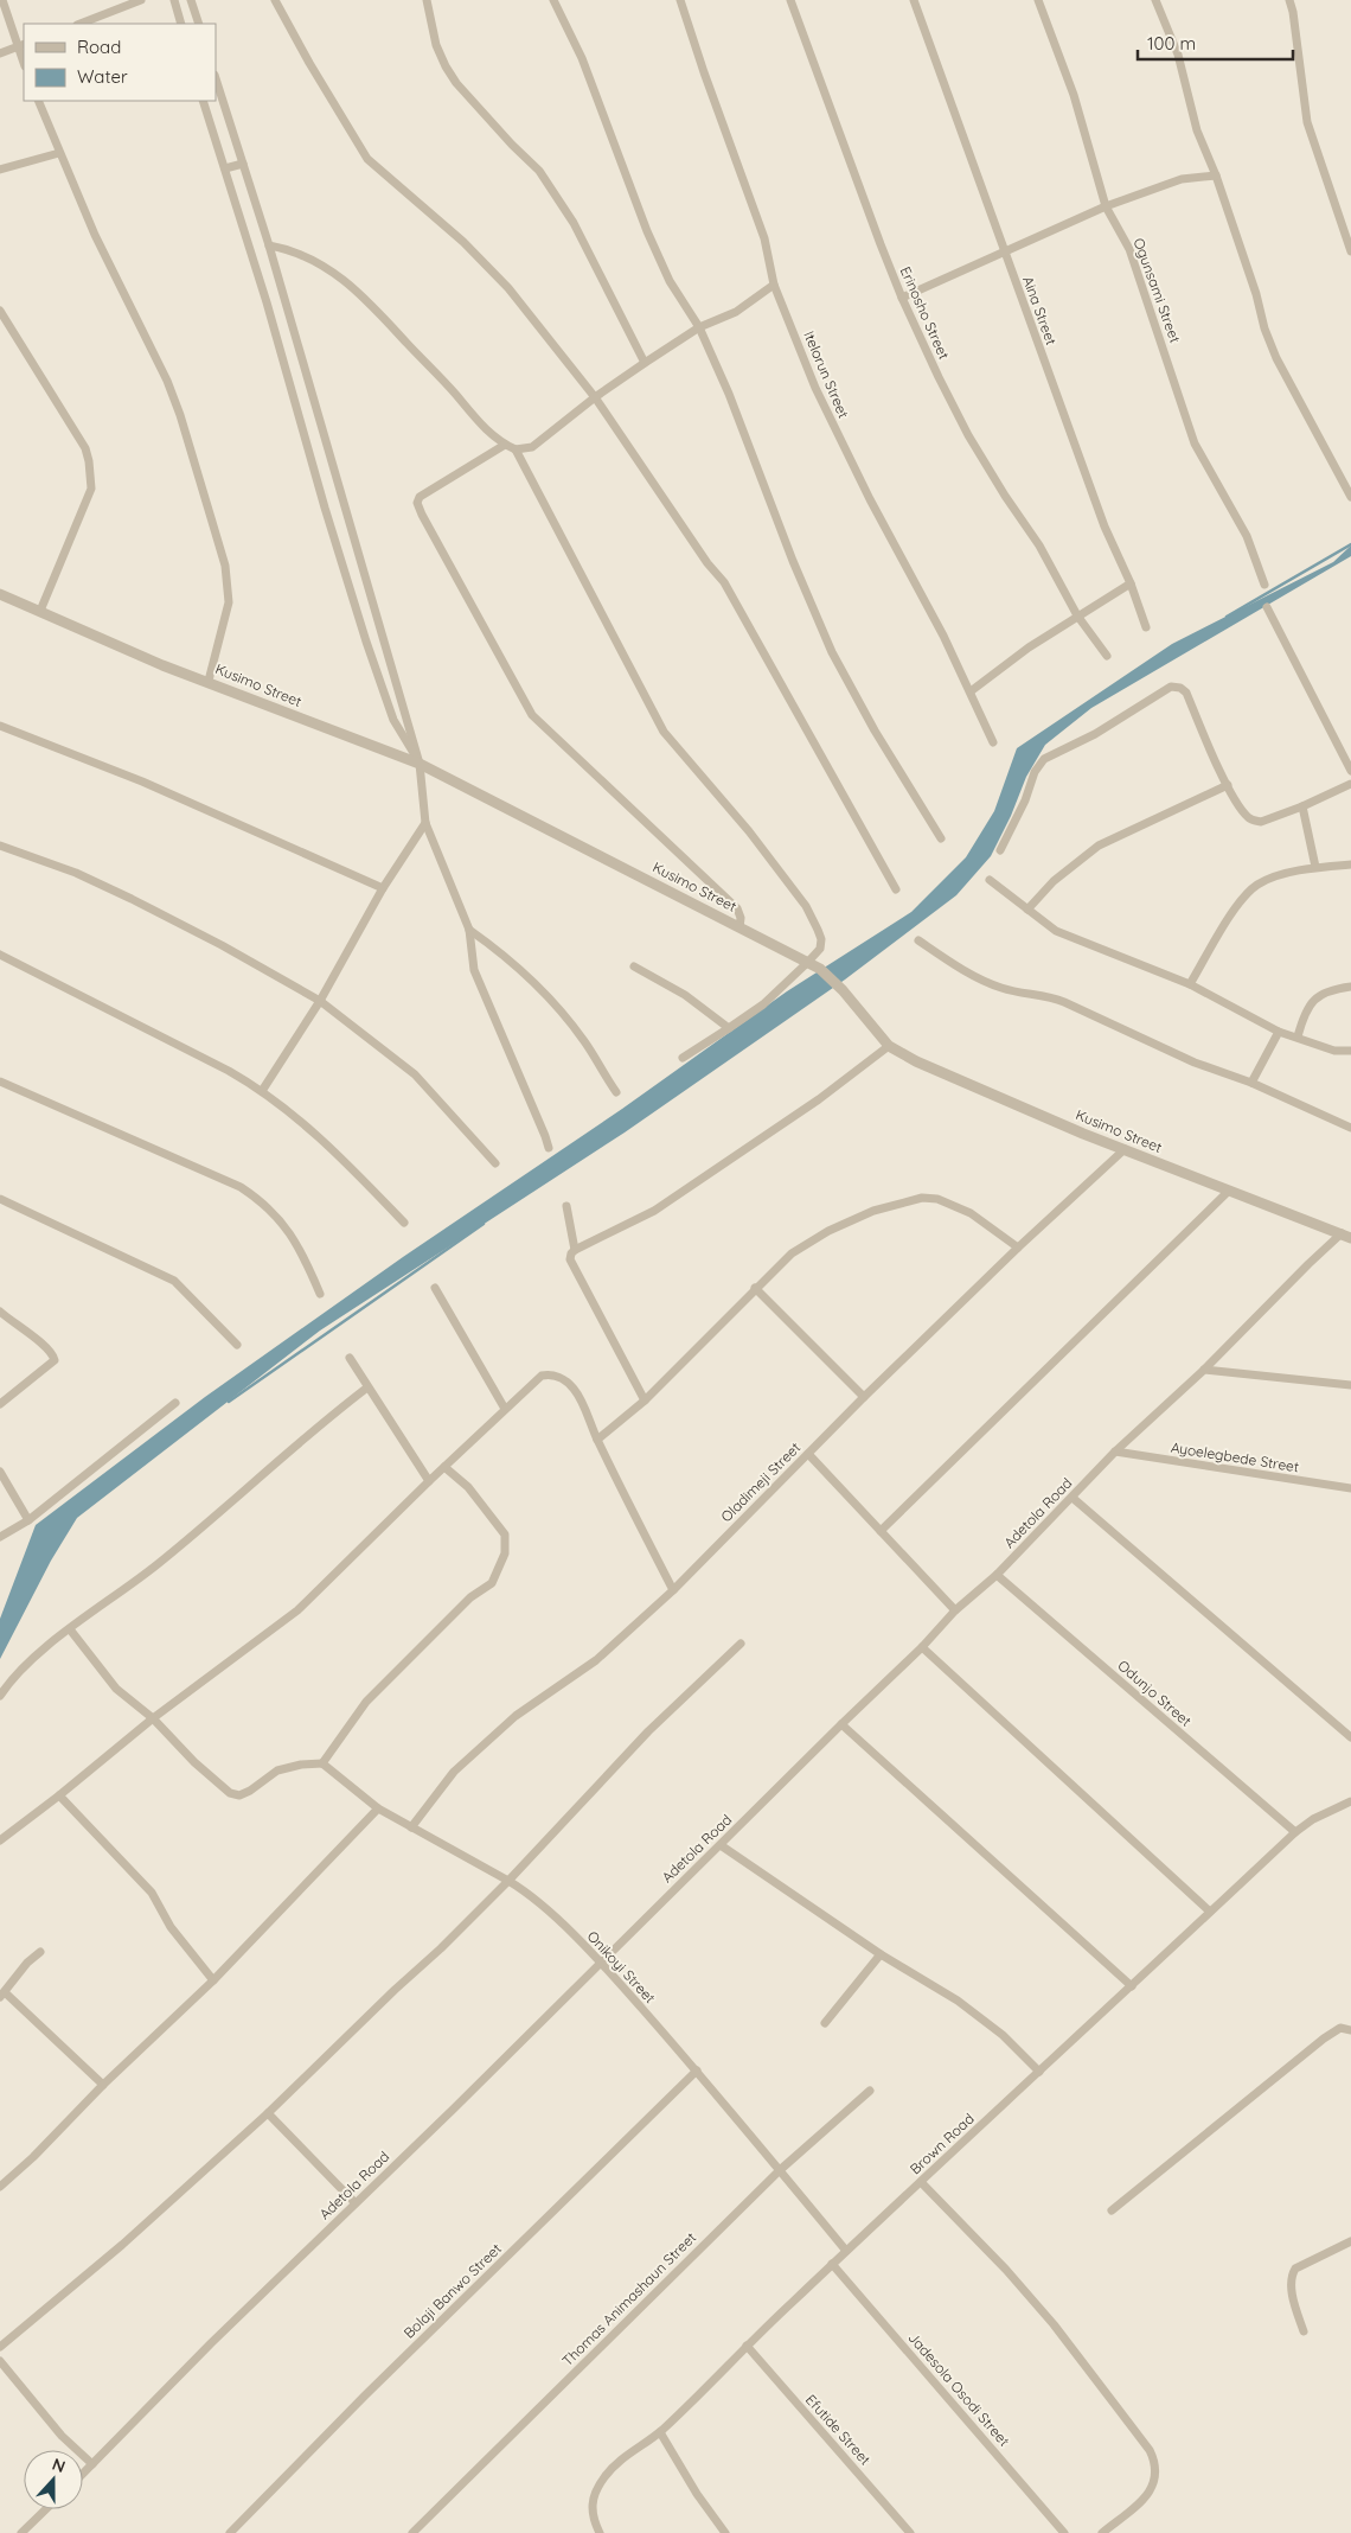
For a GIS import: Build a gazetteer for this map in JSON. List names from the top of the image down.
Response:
{
  "streets": {
    "street": [
      "Ogunsami Street",
      "Aina Street",
      "Erinosho Street",
      "Itelorun Street",
      "Kusimo Street",
      "Ayoelegbede Street",
      "Oladimeji Street",
      "Adetola Road",
      "Odunjo Street",
      "Onikoyi Street",
      "Brown Road",
      "Bolaji Banwo Street",
      "Thomas Animashaun Street",
      "Jadesola Osodi Street",
      "Efutide Street"
    ]
  },
  "crossings": [
    ["Kusimo Street", "Oladimeji Street"],
    ["Kusimo Street", "Adetola Road"],
    ["Ayoelegbede Street", "Adetola Road"],
    ["Oladimeji Street", "Onikoyi Street"],
    ["Adetola Road", "Odunjo Street"],
    ["Adetola Road", "Onikoyi Street"],
    ["Odunjo Street", "Brown Road"],
    ["Onikoyi Street", "Brown Road"],
    ["Onikoyi Street", "Bolaji Banwo Street"],
    ["Onikoyi Street", "Thomas Animashaun Street"],
    ["Brown Road", "Jadesola Osodi Street"],
    ["Brown Road", "Efutide Street"]
  ],
  "legend": ["Road", "Water"],
  "scale_bar": "100 m",
  "north": "top"
}
